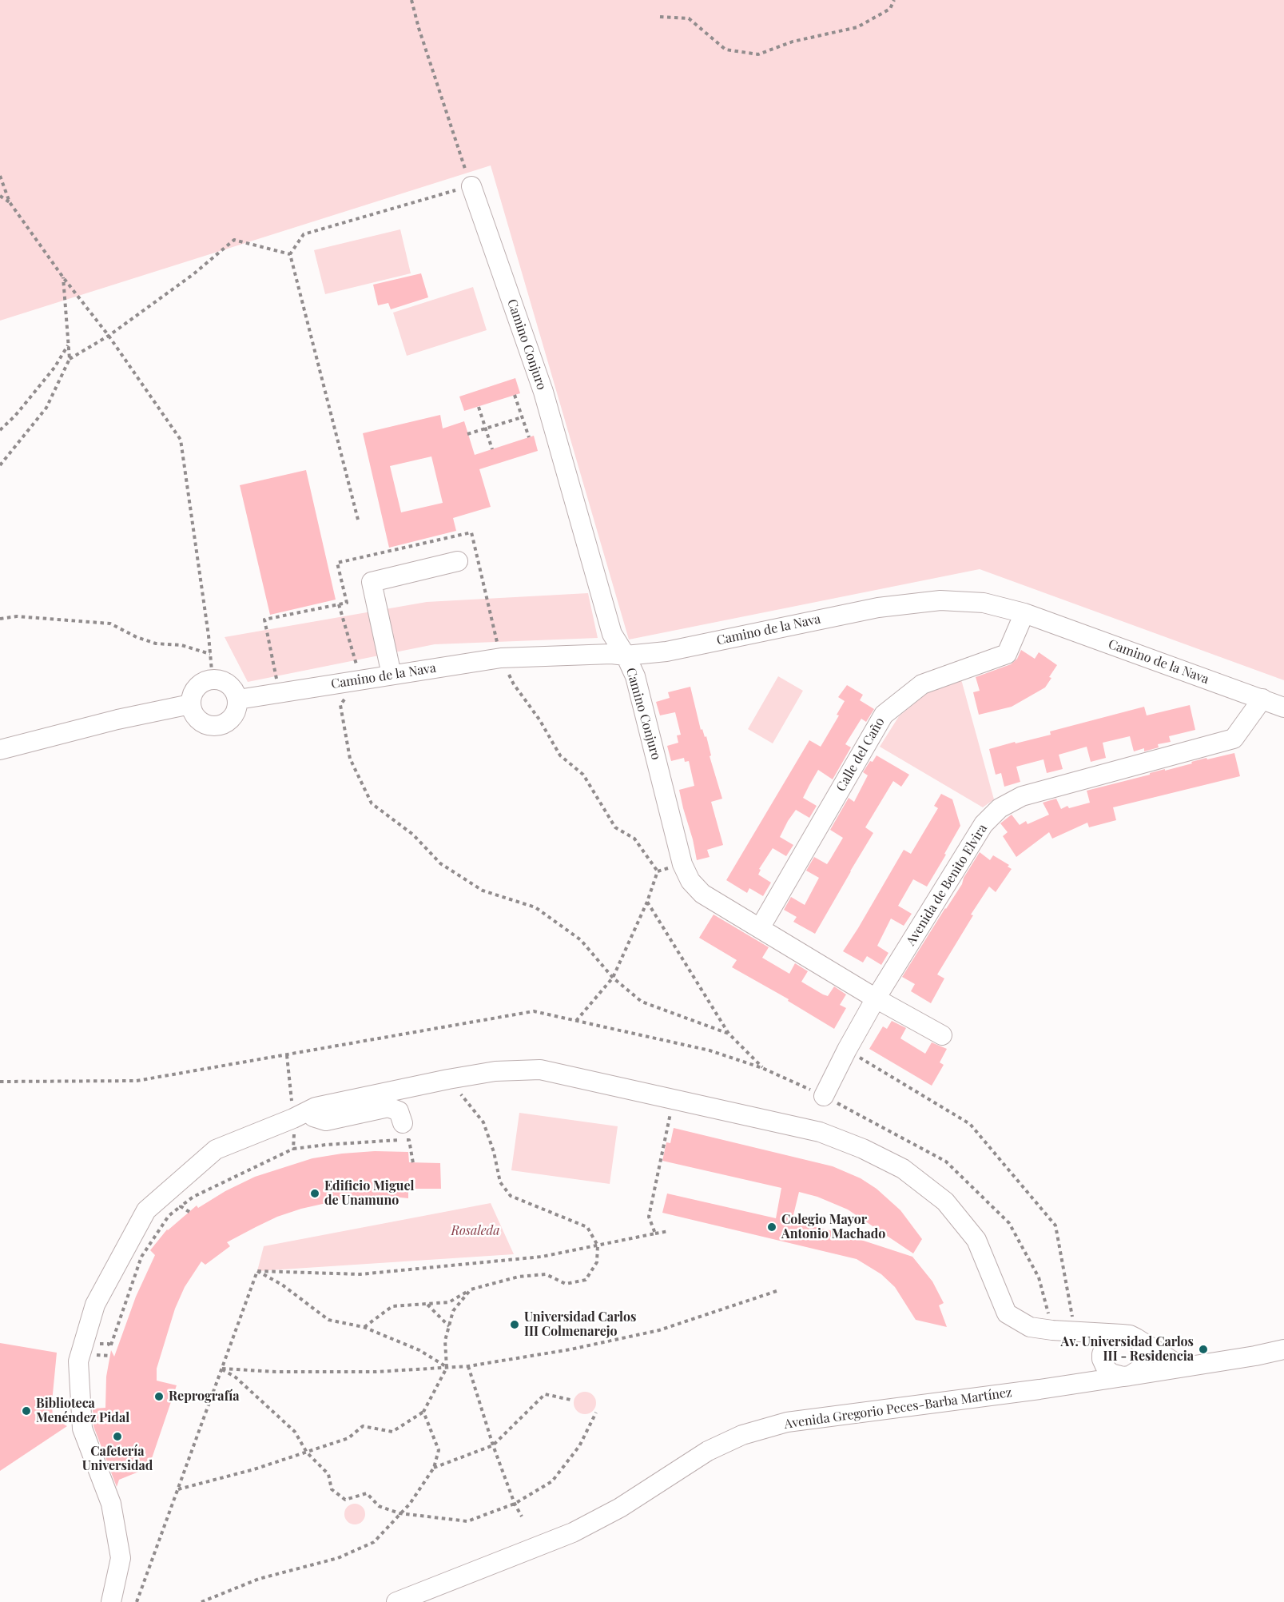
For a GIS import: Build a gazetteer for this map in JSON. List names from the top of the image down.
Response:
{
  "streets": {
    "street": [
      "Camino Conjuro",
      "Camino de la Nava",
      "Calle del Caño",
      "Avenida de Benito Elvira",
      "Avenida Gregorio Peces-Barba Martínez"
    ]
  },
  "crossings": [
    ["Camino Conjuro", "Camino de la Nava"],
    ["Camino Conjuro", "Calle del Caño"],
    ["Camino Conjuro", "Avenida de Benito Elvira"],
    ["Camino de la Nava", "Calle del Caño"],
    ["Camino de la Nava", "Avenida de Benito Elvira"]
  ],
  "parks": ["Rosaleda"],
  "places": [
    "Edificio Miguel de Unamuno",
    "Colegio Mayor Antonio Machado",
    "Universidad Carlos III Colmenarejo",
    "Av. Universidad Carlos III - Residencia",
    "Reprografía",
    "Biblioteca Menéndez Pidal",
    "Cafetería Universidad"
  ]
}
